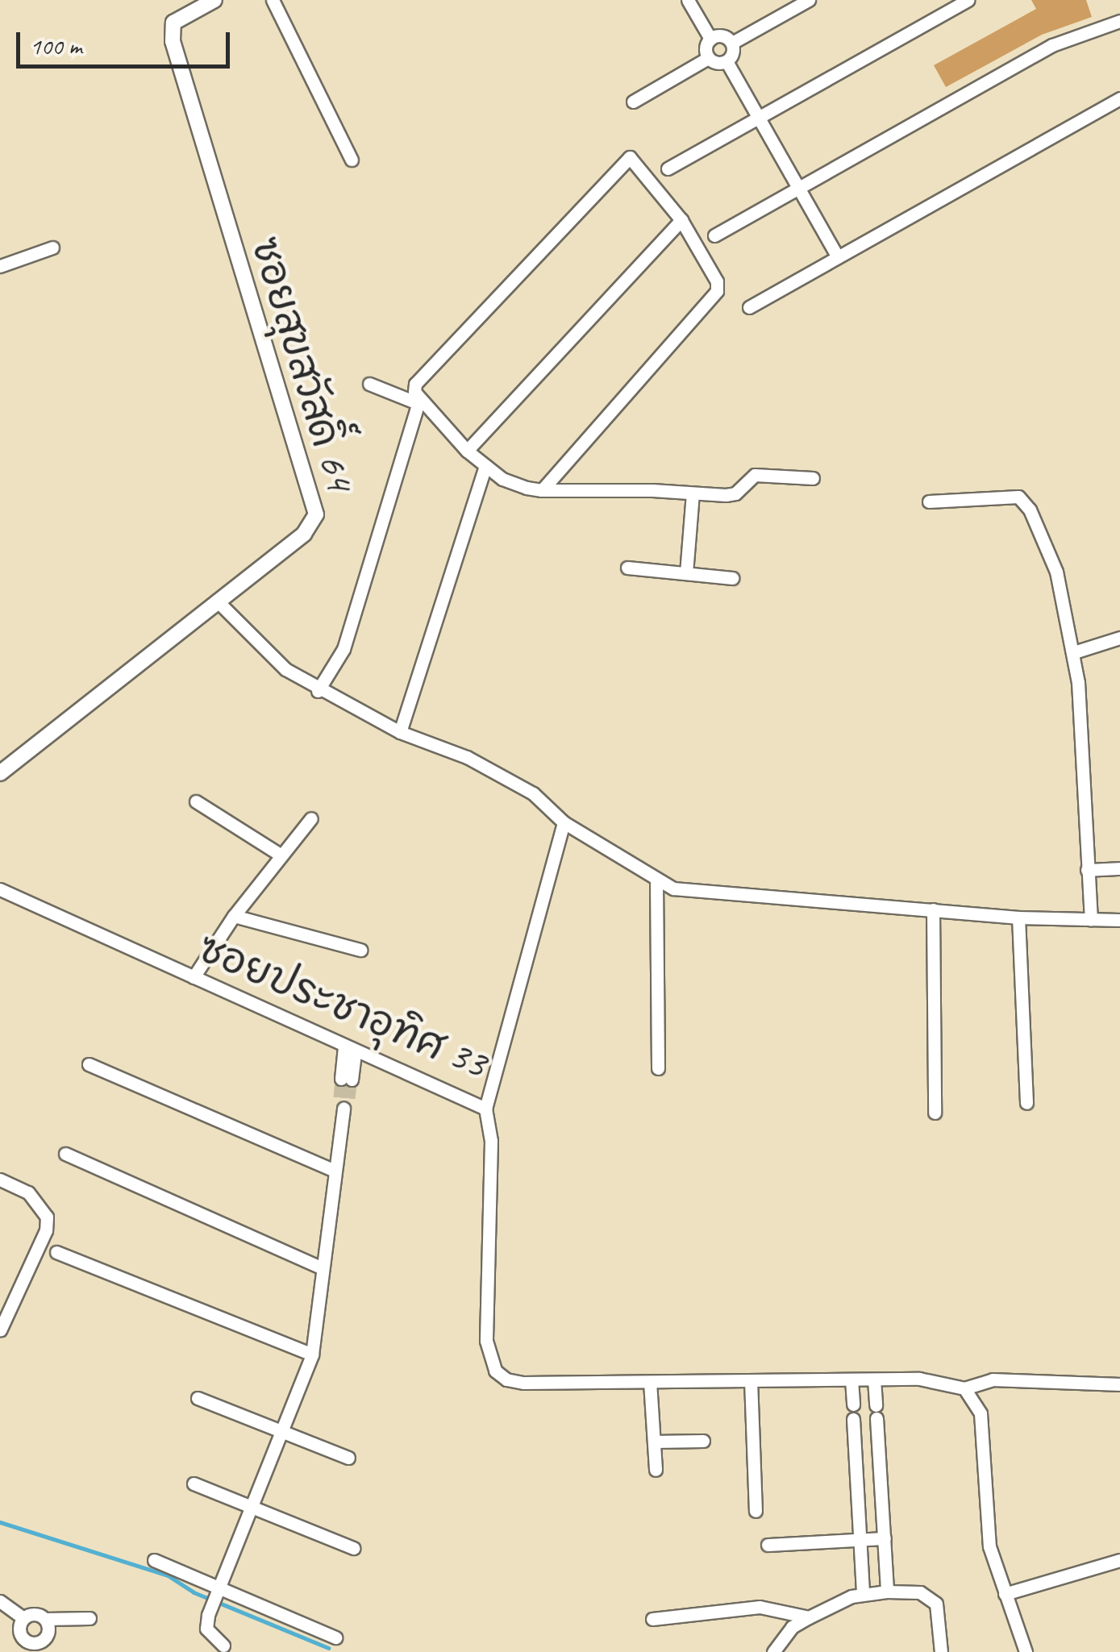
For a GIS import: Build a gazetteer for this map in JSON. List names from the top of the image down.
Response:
{
  "streets": {
    "street": ["ซอยสุขสวัสดิ์ 64", "ซอยประชาอุทิศ 33"]
  },
  "scale_bar": "100 m"
}
